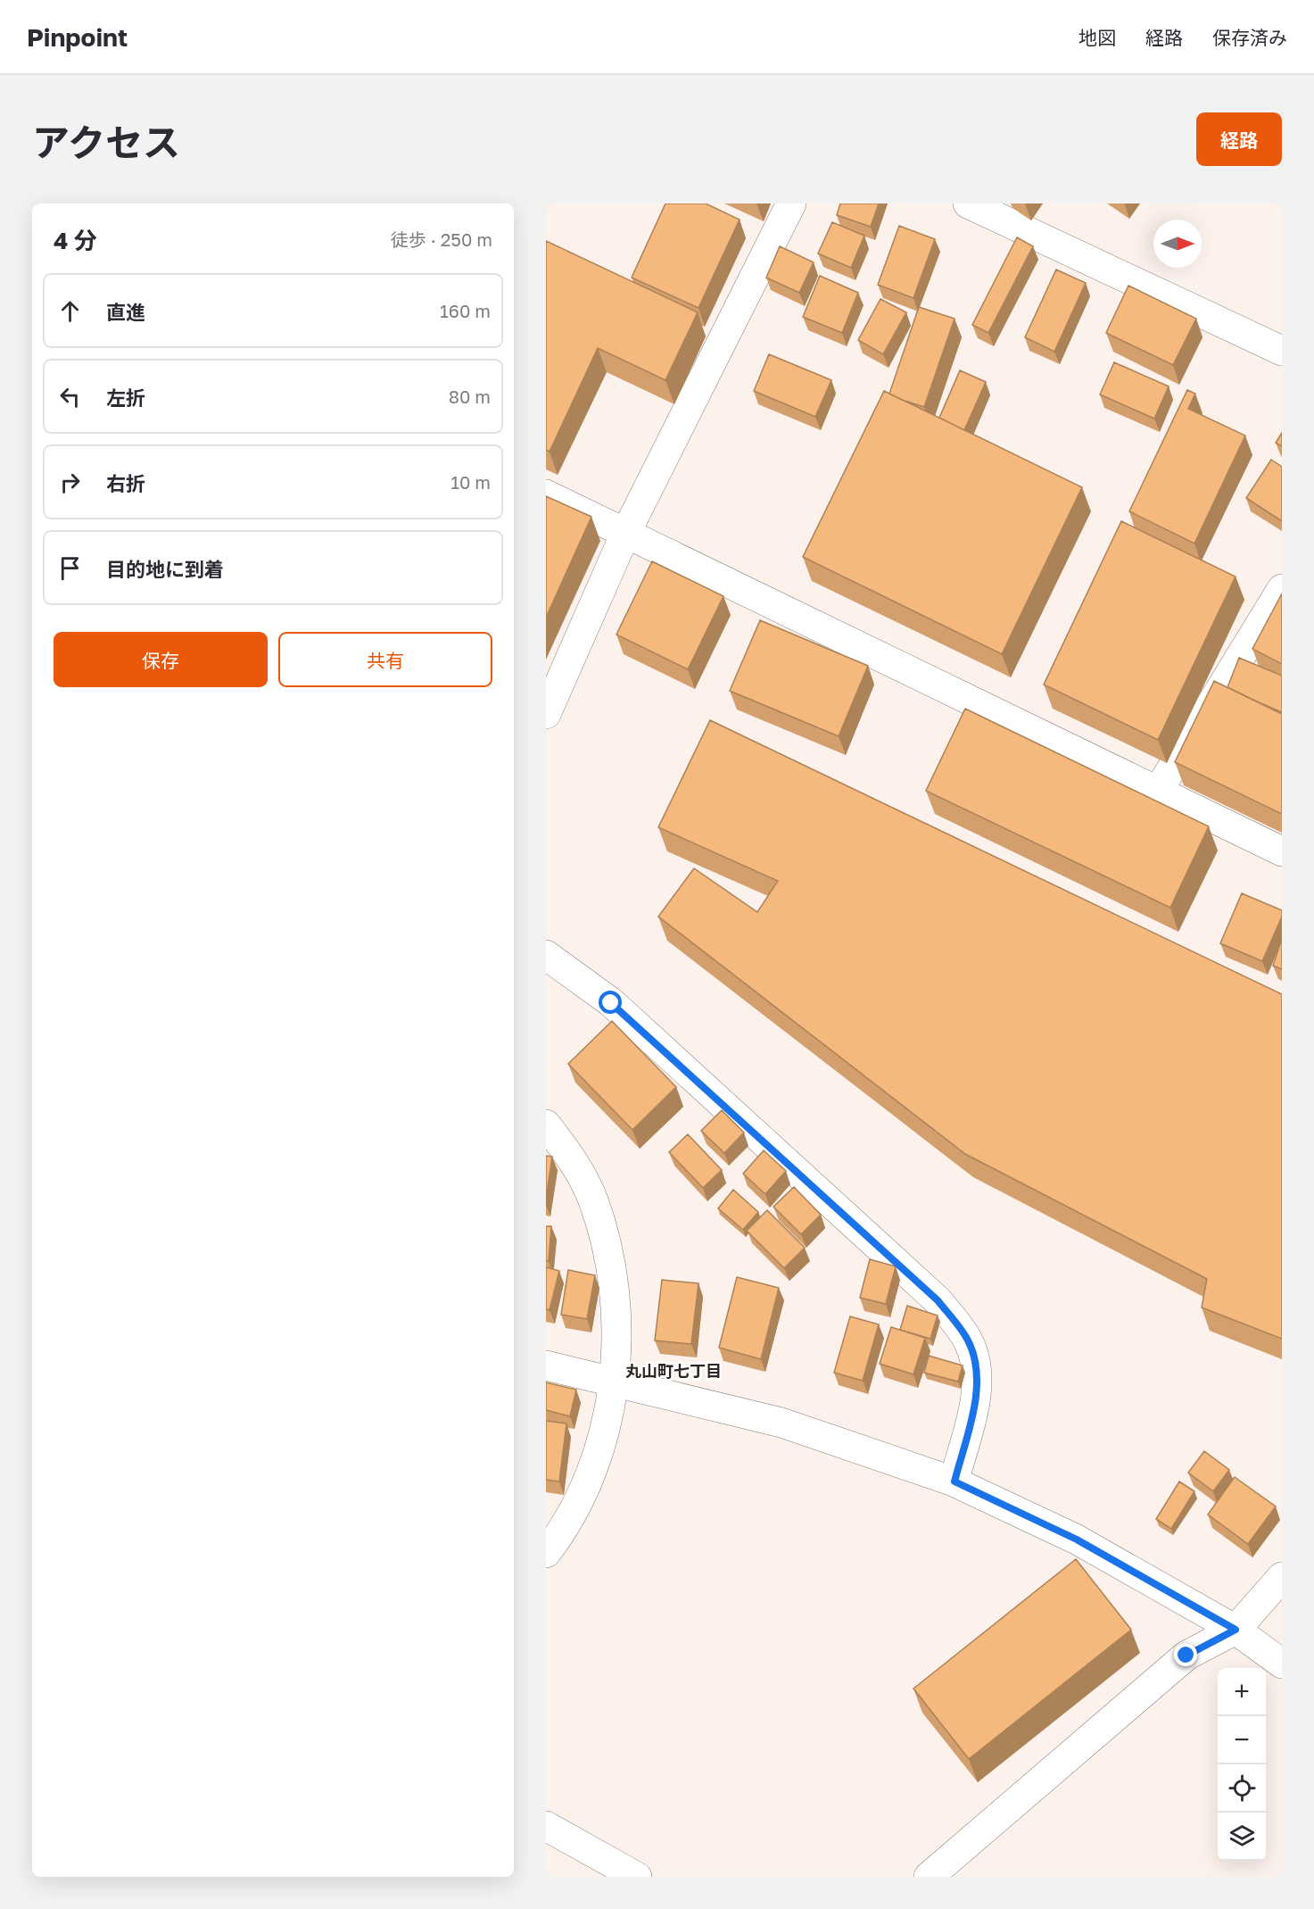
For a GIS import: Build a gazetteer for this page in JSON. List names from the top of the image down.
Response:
{
  "districts": ["丸山町七丁目"],
  "north": "right",
  "page": {
    "header": "Pinpoint",
    "nav": ["地図", "経路", "保存済み"],
    "title": "アクセス",
    "buttons": [
      "経路",
      ["保存", "共有"]
    ],
    "heading": ["4 分", "徒歩 · 250 m"],
    "list": [
      ["直進", "160 m"],
      ["左折", "80 m"],
      ["右折", "10 m"],
      "目的地に到着"
    ],
    "map_buttons": ["+", "−"]
  }
}
